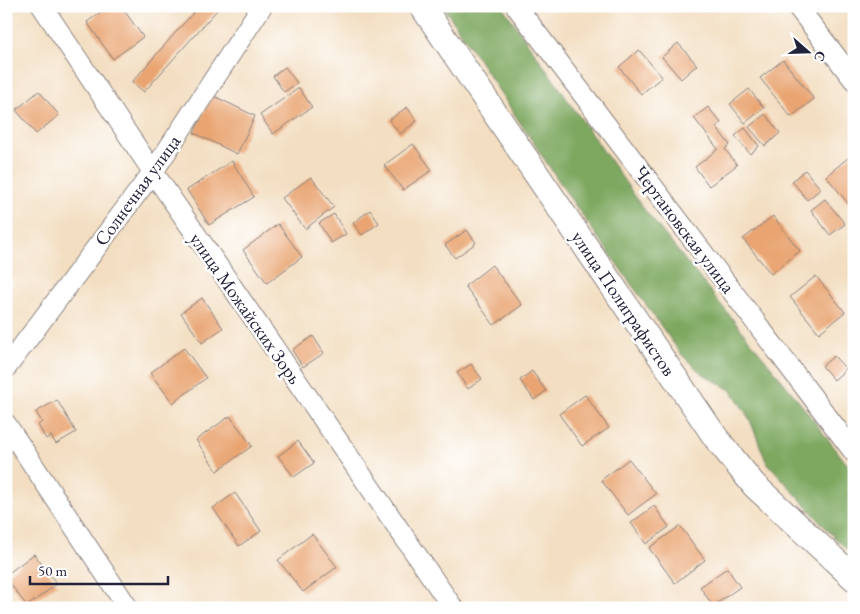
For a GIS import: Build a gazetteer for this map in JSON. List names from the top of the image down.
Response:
{
  "streets": {
    "street": [
      "Солнечная улица",
      "Чертановская улица",
      "улица Полиграфистов",
      "улица Можайских Зорь"
    ]
  },
  "crossings": [
    ["Солнечная улица", "улица Можайских Зорь"]
  ],
  "scale_bar": "50 m",
  "north": "right"
}
